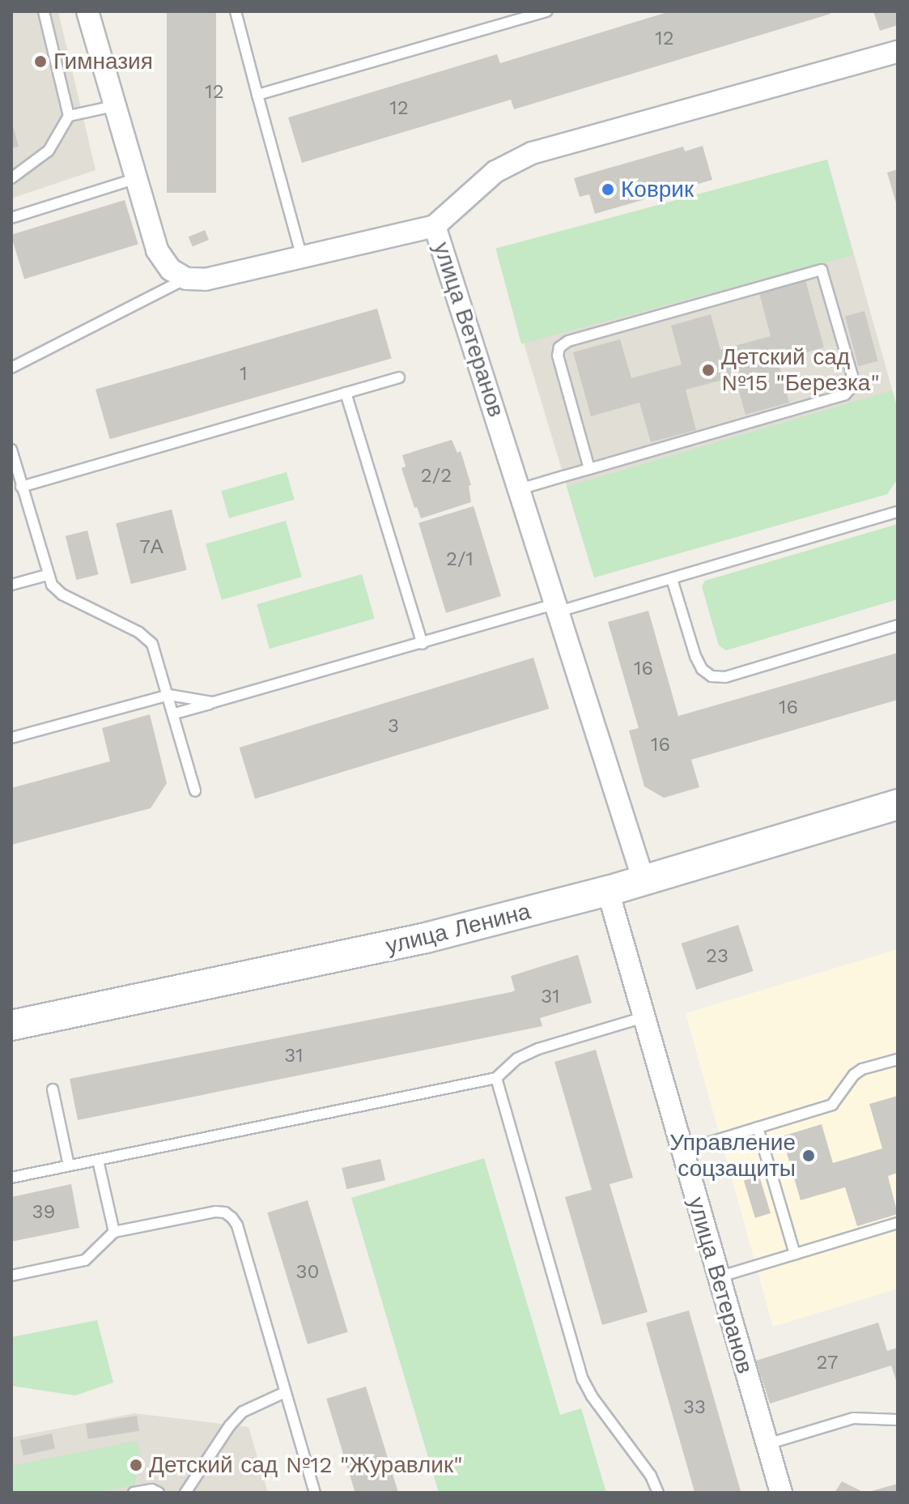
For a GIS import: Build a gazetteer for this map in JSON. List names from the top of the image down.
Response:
{
  "streets": {
    "main road": ["улица Ленина"],
    "street": ["улица Ветеранов"]
  },
  "crossings": [
    ["улица Ветеранов", "улица Ленина"]
  ],
  "places": [
    "Гимназия",
    "Коврик",
    "Детский сад №15 \"Березка\"",
    "Управление соцзащиты",
    "Детский сад №12 \"Журавлик\""
  ],
  "house_numbers": [
    "12",
    "12",
    "12",
    "1",
    "2/2",
    "7А",
    "2/1",
    "16",
    "16",
    "3",
    "16",
    "23",
    "31",
    "31",
    "39",
    "30",
    "27",
    "33"
  ]
}
